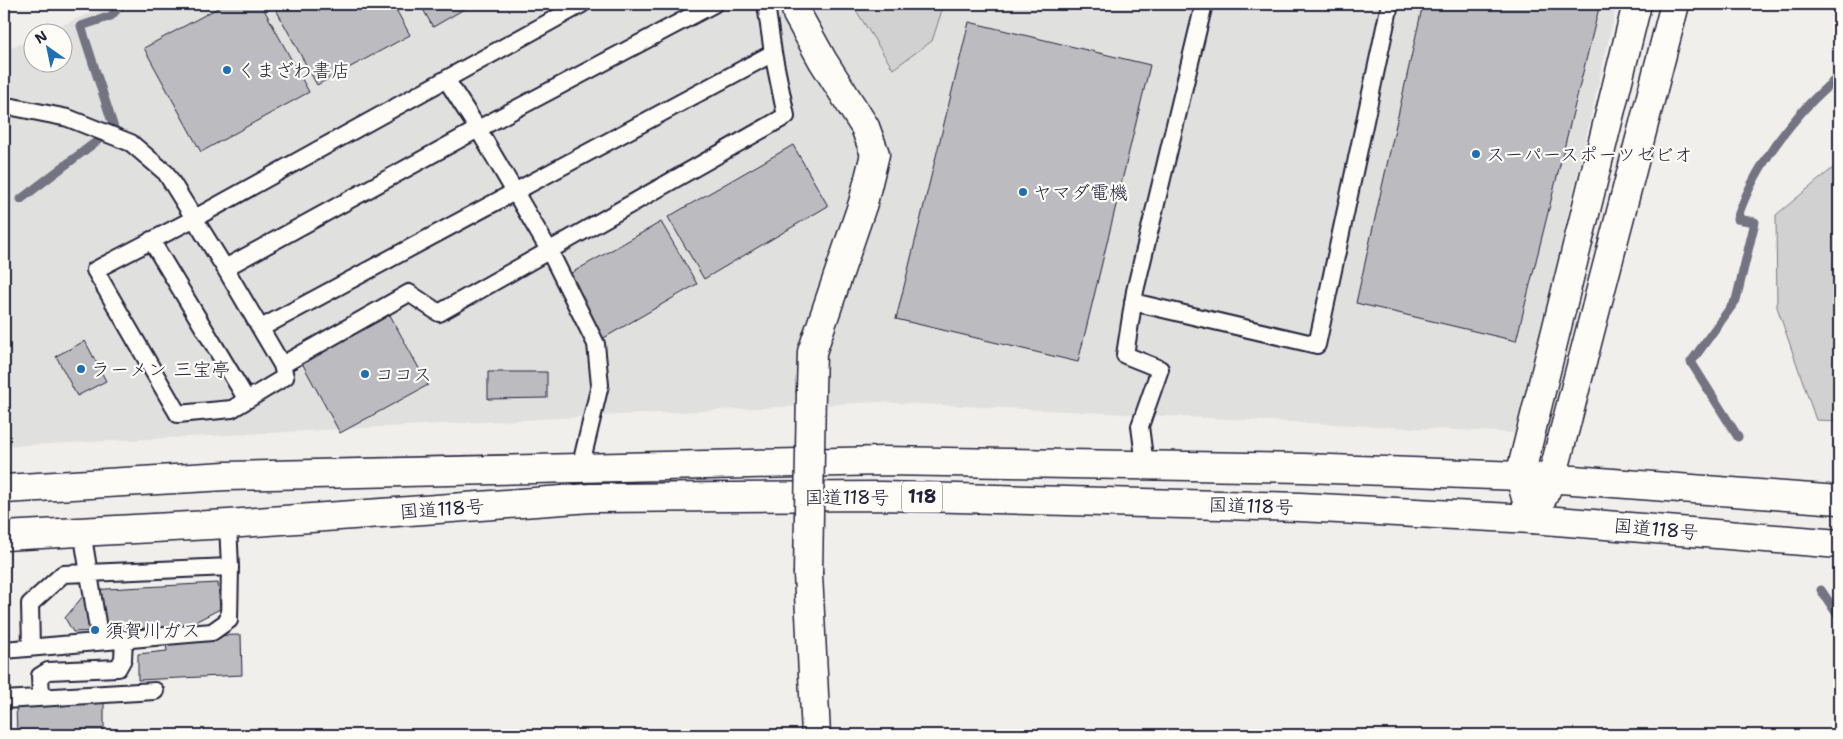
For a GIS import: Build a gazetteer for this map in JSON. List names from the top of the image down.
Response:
{
  "streets": {
    "main road": ["国道118号", "118"]
  },
  "places": [
    "くまざわ書店",
    "スーパースポーツゼビオ",
    "ヤマダ電機",
    "ラーメン 三宝亭",
    "ココス",
    "須賀川ガス"
  ],
  "north": "top left"
}
